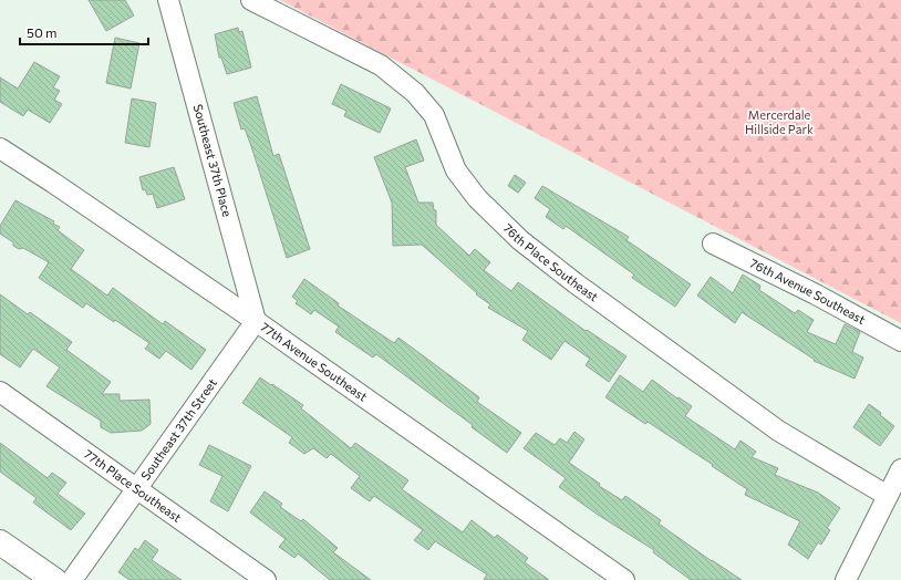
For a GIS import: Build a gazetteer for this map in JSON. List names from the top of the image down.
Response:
{
  "streets": {
    "street": [
      "Southeast 37th Place",
      "76th Place Southeast",
      "76th Avenue Southeast",
      "77th Avenue Southeast",
      "Southeast 37th Street",
      "77th Place Southeast"
    ]
  },
  "crossings": [
    ["Southeast 37th Place", "77th Avenue Southeast"],
    ["Southeast 37th Place", "Southeast 37th Street"],
    ["77th Avenue Southeast", "Southeast 37th Street"],
    ["Southeast 37th Street", "77th Place Southeast"]
  ],
  "parks": ["Mercerdale Hillside Park"],
  "scale_bar": "50 m"
}
